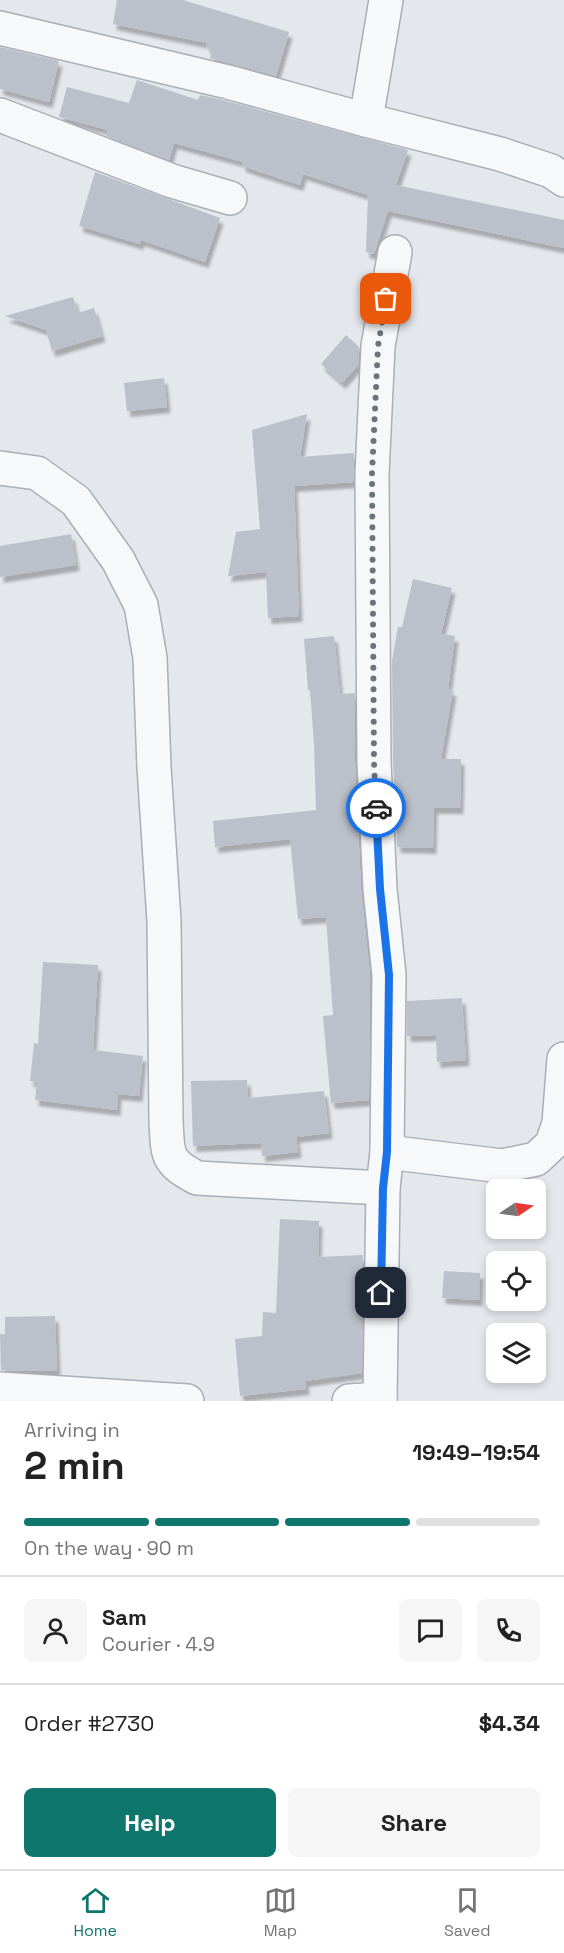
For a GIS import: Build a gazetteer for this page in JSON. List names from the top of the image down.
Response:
{
  "north": "right",
  "page": {
    "heading": ["2 min", "Arriving in", "19:49–19:54"],
    "panel": [
      "Sam",
      "Courier · 4.9",
      "Order #2730",
      "$4.34"
    ],
    "bar": "On the way · 90 m",
    "buttons": ["Help", "Share"],
    "tabs": ["Home", "Map", "Saved"]
  }
}
